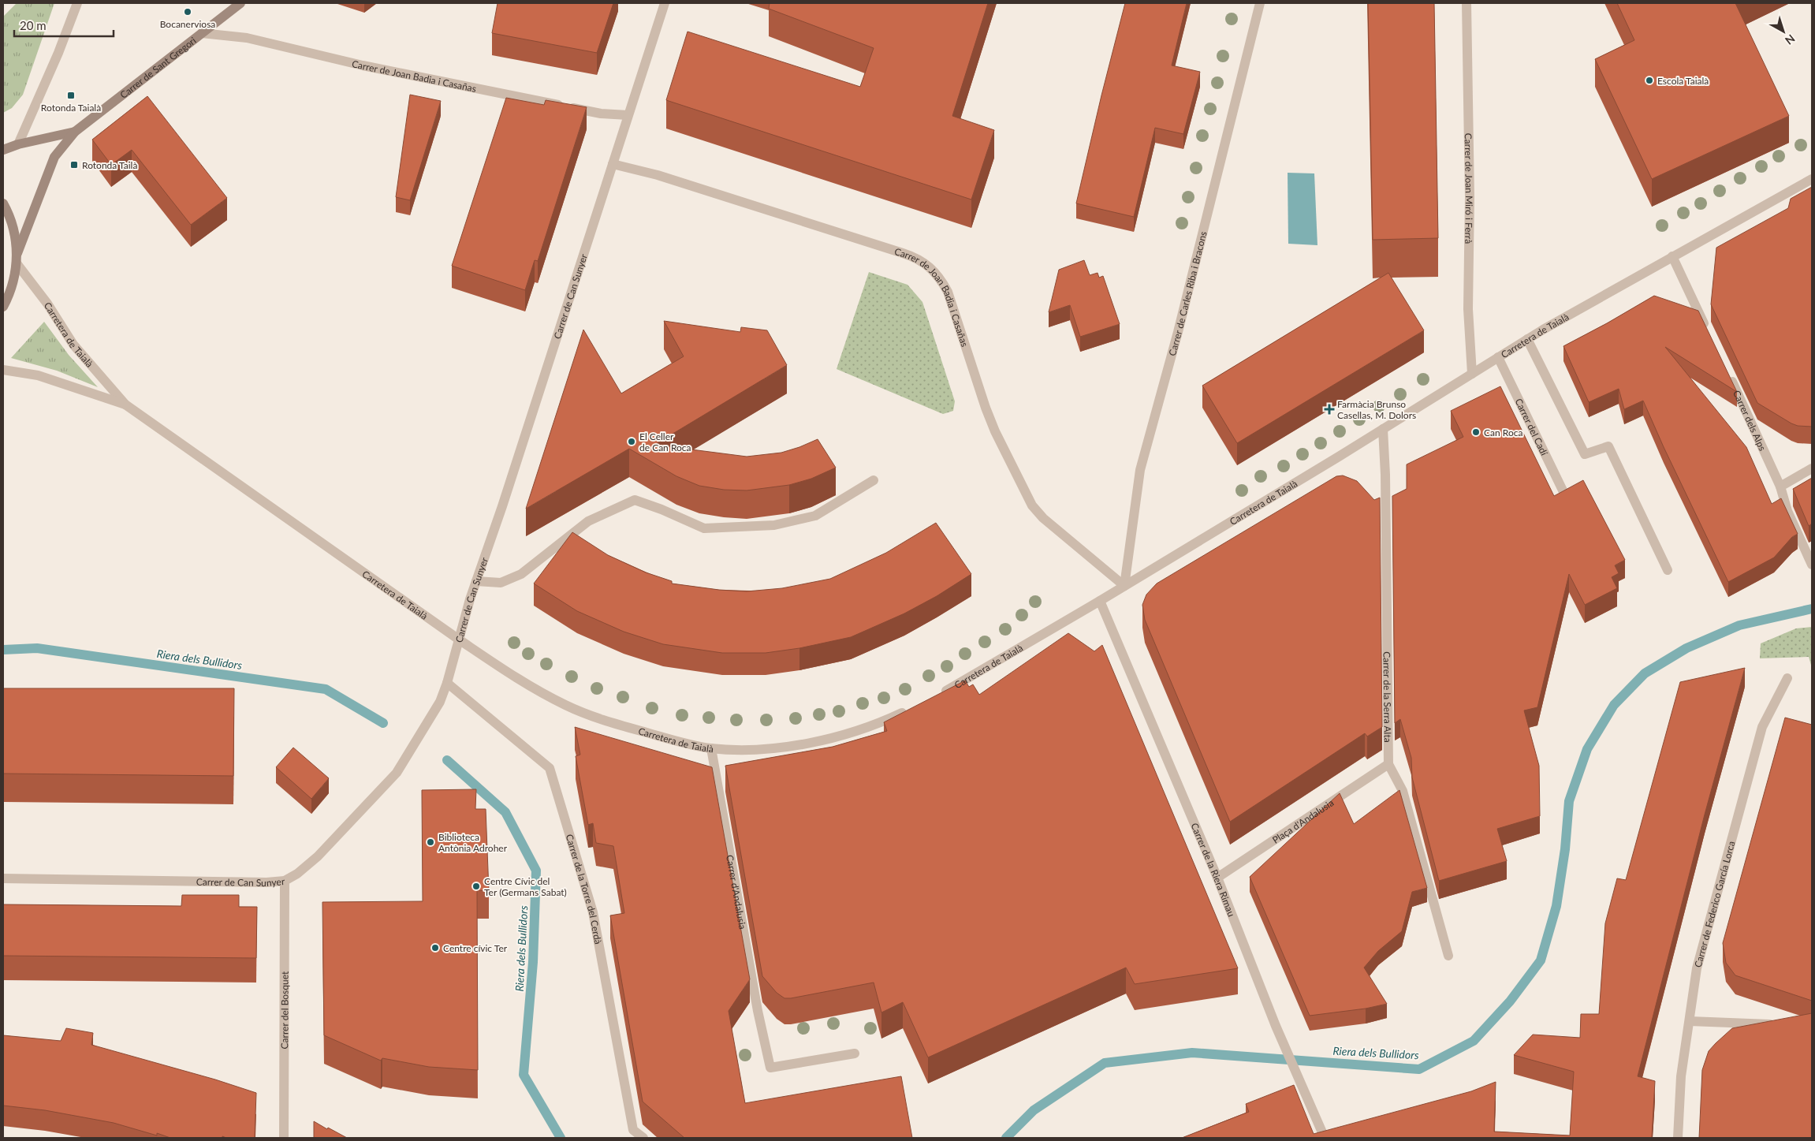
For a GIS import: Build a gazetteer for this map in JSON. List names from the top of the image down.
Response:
{
  "streets": {
    "main road": ["Carrer de Sant Gregori"],
    "street": [
      "Carrer de Joan Badia i Casañas",
      "Carrer de Joan Miró i Ferrà",
      "Carrer de Carles Riba i Bracons",
      "Carrer de Can Sunyer",
      "Carretera de Taialà",
      "Carrer dels Alps",
      "Carrer del Cadí",
      "Carrer de la Serra Alta",
      "Plaça d'Andalusia",
      "Carrer de la Riera Rimau",
      "Carrer de la Torre del Cerdà",
      "Carrer d'Andalusia",
      "Carrer de Federico García Lorca",
      "Carrer del Bosquet"
    ]
  },
  "crossings": [
    ["Carrer de Sant Gregori", "Carrer de Joan Badia i Casañas"],
    ["Carrer de Sant Gregori", "Carretera de Taialà"],
    ["Carrer de Joan Badia i Casañas", "Carrer de Carles Riba i Bracons"],
    ["Carrer de Joan Badia i Casañas", "Carrer de Can Sunyer"],
    ["Carrer de Joan Badia i Casañas", "Carretera de Taialà"],
    ["Carrer de Joan Miró i Ferrà", "Carretera de Taialà"],
    ["Carrer de Carles Riba i Bracons", "Carretera de Taialà"],
    ["Carrer de Can Sunyer", "Carretera de Taialà"],
    ["Carrer de Can Sunyer", "Carrer de la Torre del Cerdà"],
    ["Carrer de Can Sunyer", "Carrer del Bosquet"],
    ["Carretera de Taialà", "Carrer del Cadí"],
    ["Carretera de Taialà", "Carrer de la Serra Alta"],
    ["Carretera de Taialà", "Carrer de la Riera Rimau"],
    ["Carretera de Taialà", "Carrer d'Andalusia"],
    ["Carrer de la Serra Alta", "Plaça d'Andalusia"],
    ["Plaça d'Andalusia", "Carrer de la Riera Rimau"]
  ],
  "water": ["Riera dels Bullidors"],
  "places": {
    "other": [
      "Bocanerviosa",
      "Escola Taialà",
      "Can Roca",
      "El Celler de Can Roca",
      "Biblioteca Antònia Adroher",
      "Centre Cívic del Ter (Germans Sabat)",
      "Centre cívic Ter"
    ],
    "transit": ["Rotonda Taialà", "Rotonda Tailà"],
    "health": ["Farmàcia Brunso Casellas, M. Dolors"]
  },
  "scale_bar": "20 m",
  "north": "bottom right"
}
